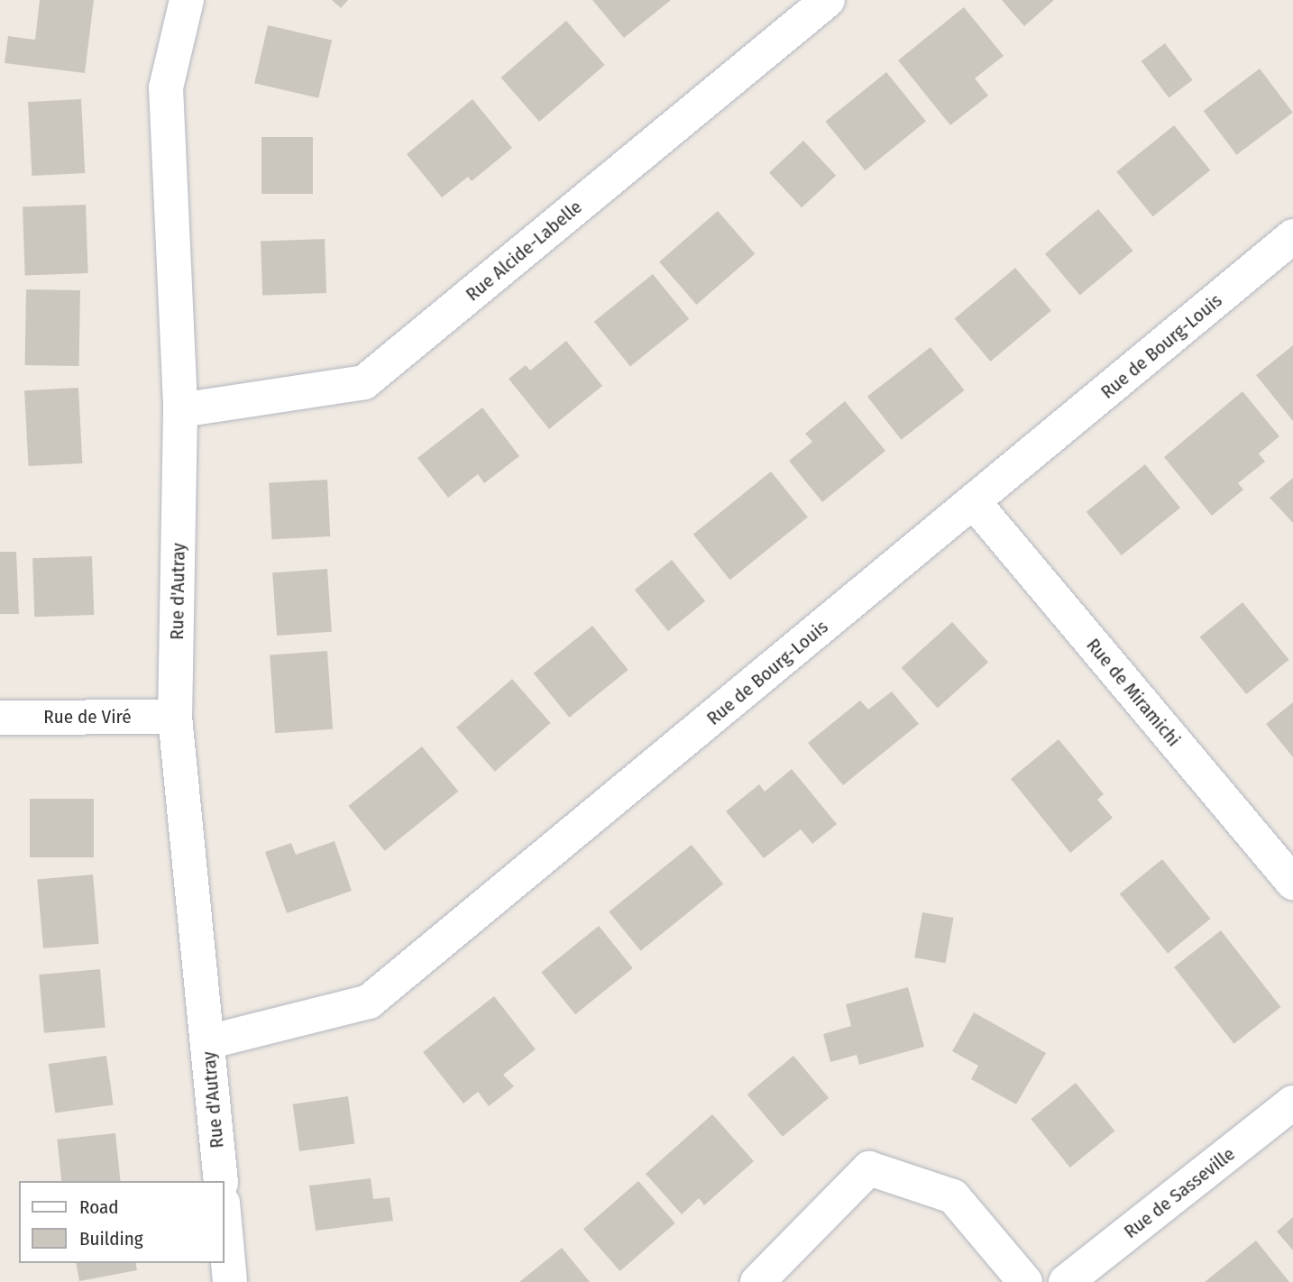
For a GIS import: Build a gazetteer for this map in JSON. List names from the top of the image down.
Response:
{
  "streets": {
    "street": [
      "Rue Alcide-Labelle",
      "Rue de Bourg-Louis",
      "Rue d'Autray",
      "Rue de Miramichi",
      "Rue de Viré",
      "Rue de Sasseville"
    ]
  },
  "crossings": [
    ["Rue Alcide-Labelle", "Rue d'Autray"],
    ["Rue de Bourg-Louis", "Rue d'Autray"],
    ["Rue de Bourg-Louis", "Rue de Miramichi"],
    ["Rue d'Autray", "Rue de Viré"]
  ],
  "legend": ["Road", "Building"]
}
